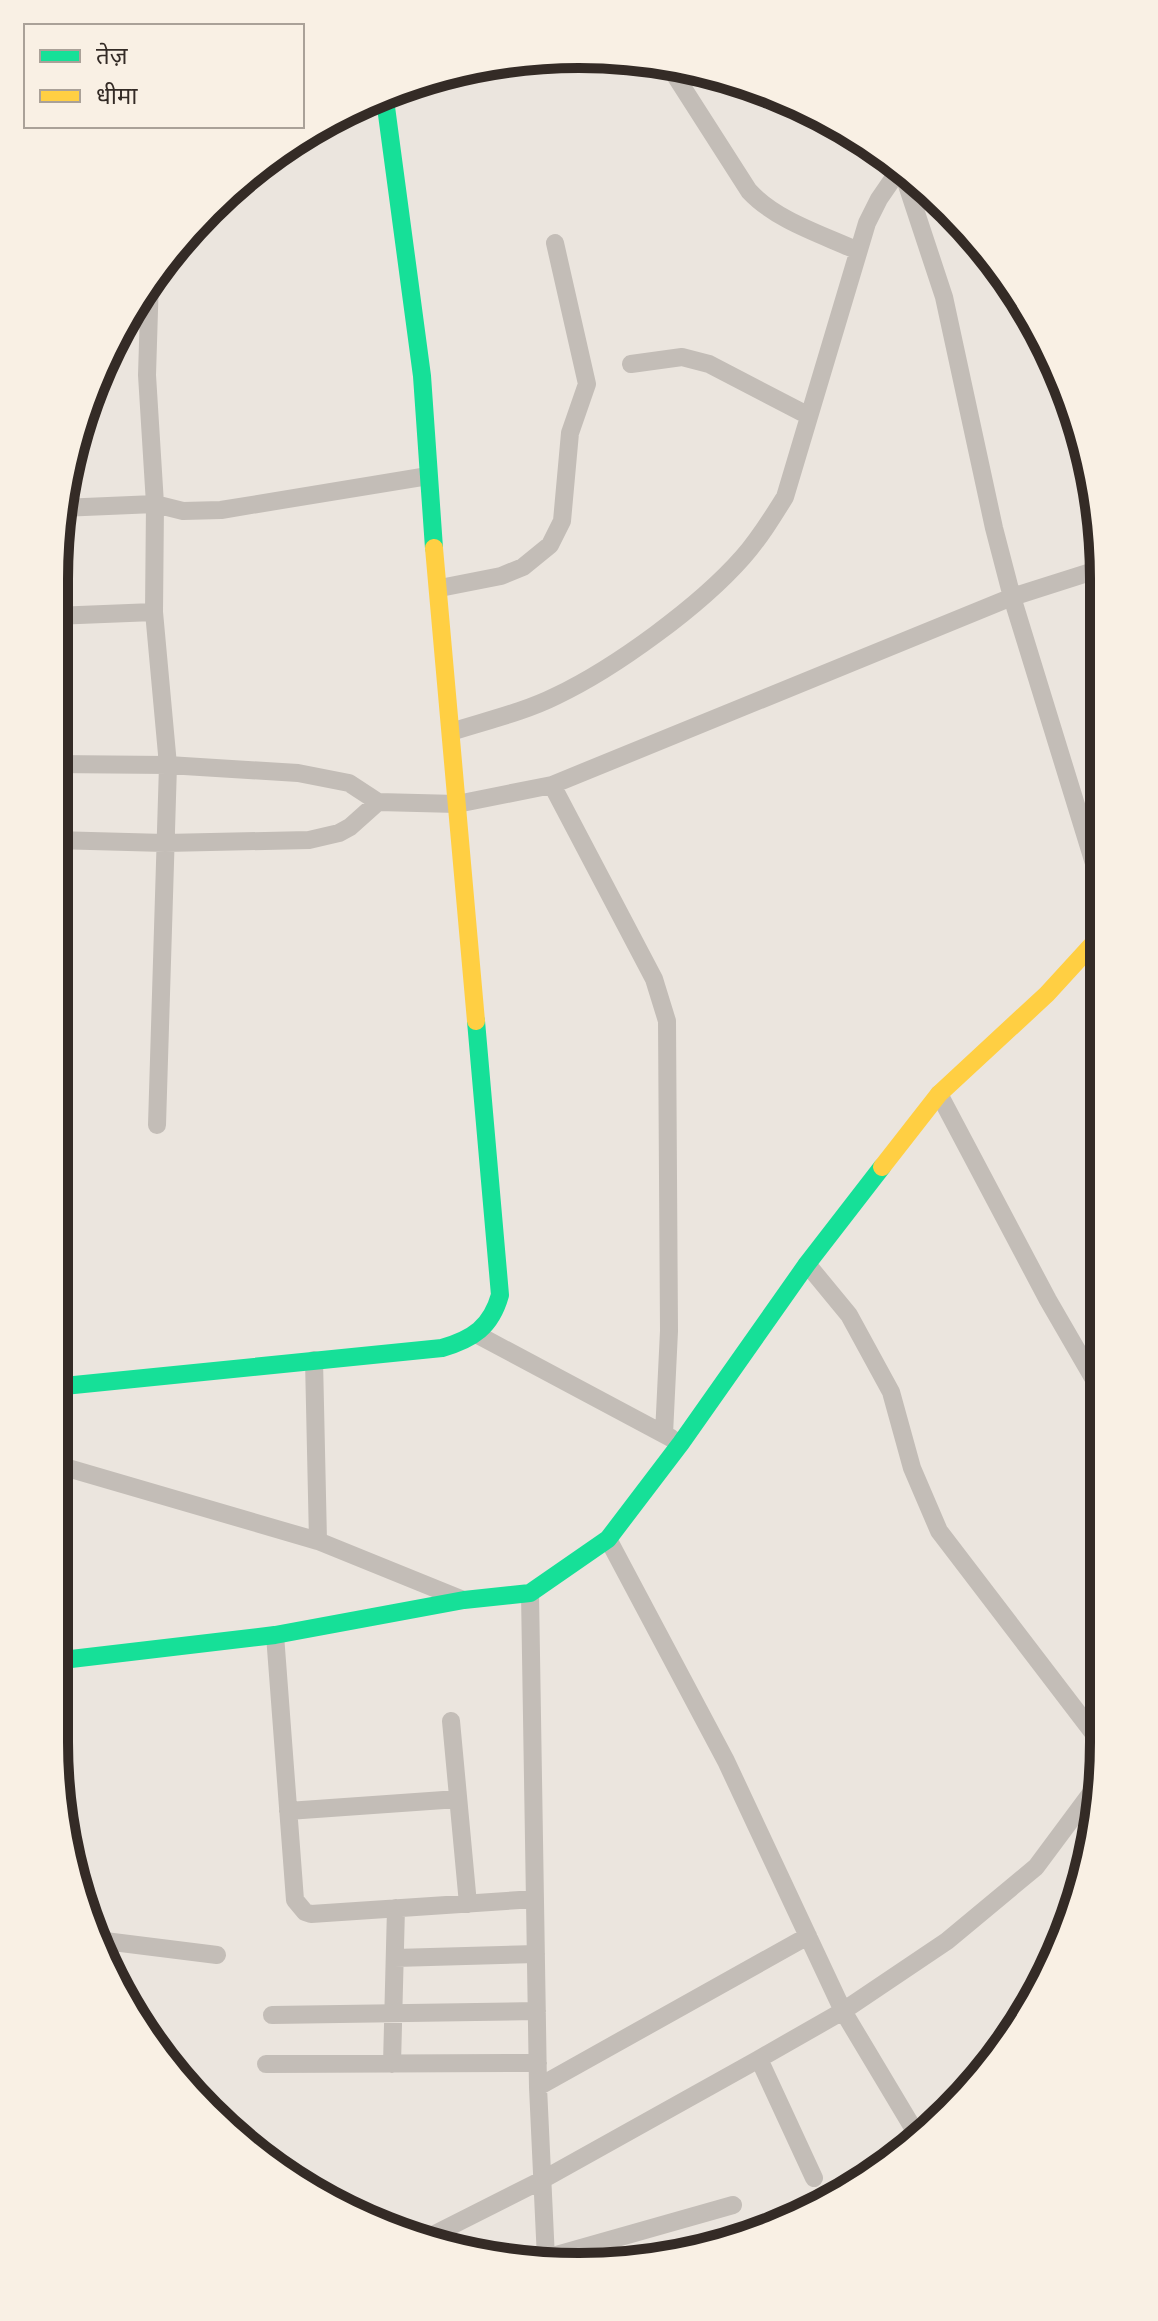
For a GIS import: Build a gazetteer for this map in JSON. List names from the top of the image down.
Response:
{
  "legend": ["तेज़", "धीमा"]
}
